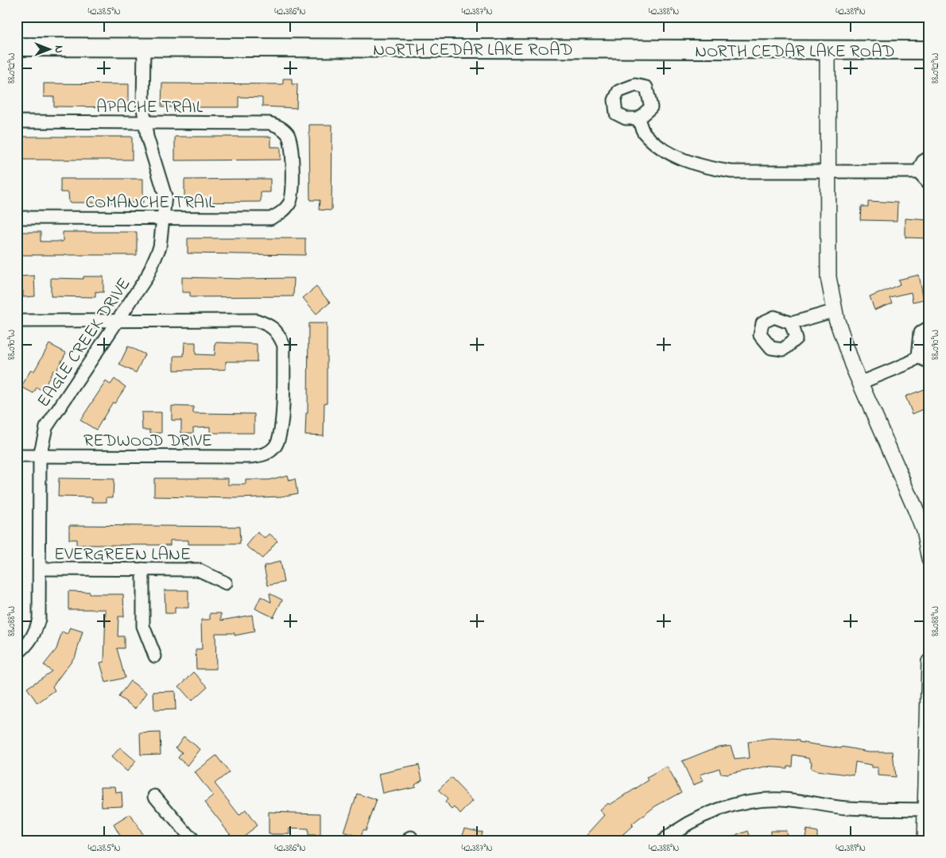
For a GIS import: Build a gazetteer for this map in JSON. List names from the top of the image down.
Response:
{
  "streets": {
    "main road": ["NORTH CEDAR LAKE ROAD"],
    "street": [
      "APACHE TRAIL",
      "COMANCHE TRAIL",
      "EAGLE CREEK DRIVE",
      "REDWOOD DRIVE",
      "EVERGREEN LANE"
    ]
  },
  "crossings": [
    ["NORTH CEDAR LAKE ROAD", "EAGLE CREEK DRIVE"],
    ["APACHE TRAIL", "COMANCHE TRAIL"],
    ["APACHE TRAIL", "EAGLE CREEK DRIVE"],
    ["COMANCHE TRAIL", "EAGLE CREEK DRIVE"],
    ["EAGLE CREEK DRIVE", "REDWOOD DRIVE"],
    ["EAGLE CREEK DRIVE", "EVERGREEN LANE"]
  ],
  "north": "right",
  "coordinates": [
    "42.385°N",
    "42.386°N",
    "42.387°N",
    "42.388°N",
    "42.389°N",
    "88.092°W",
    "88.090°W",
    "88.088°W"
  ]
}
